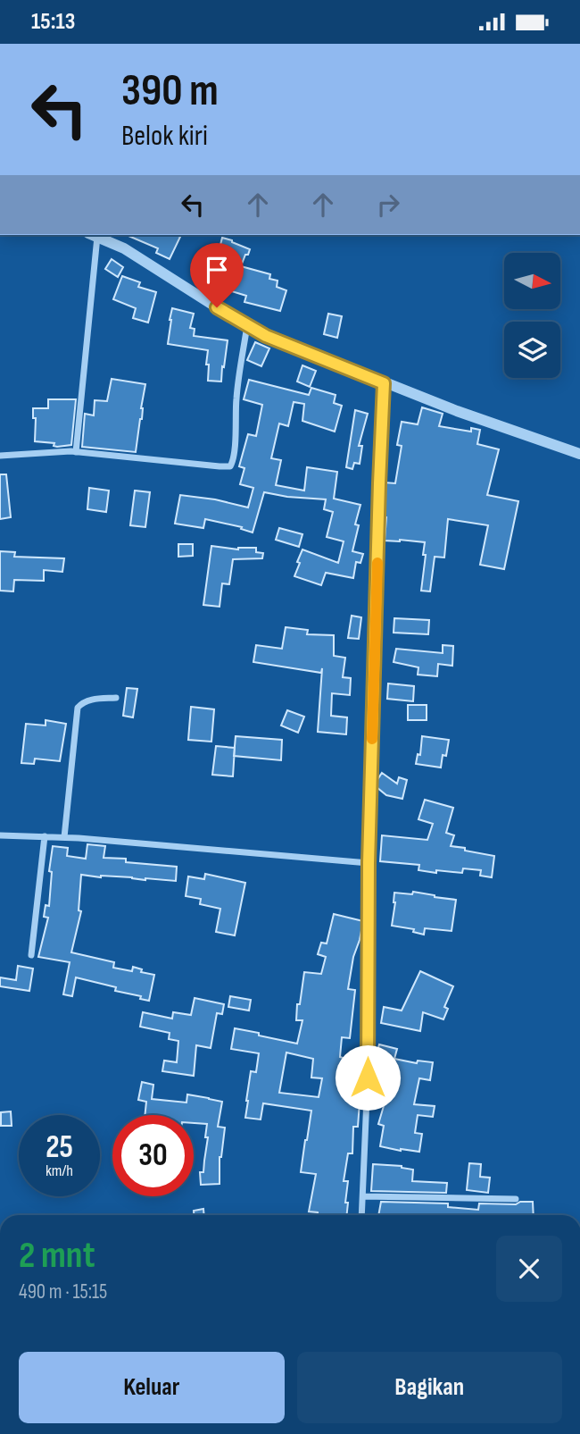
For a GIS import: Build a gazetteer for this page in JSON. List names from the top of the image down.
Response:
{
  "north": "right",
  "page": {
    "status": "15:13",
    "turn": ["390 m", "Belok kiri"],
    "speed": "25 km/h",
    "limit": "30",
    "heading": ["2 mnt", "490 m · 15:15"],
    "buttons": ["Keluar", "Bagikan"]
  }
}
